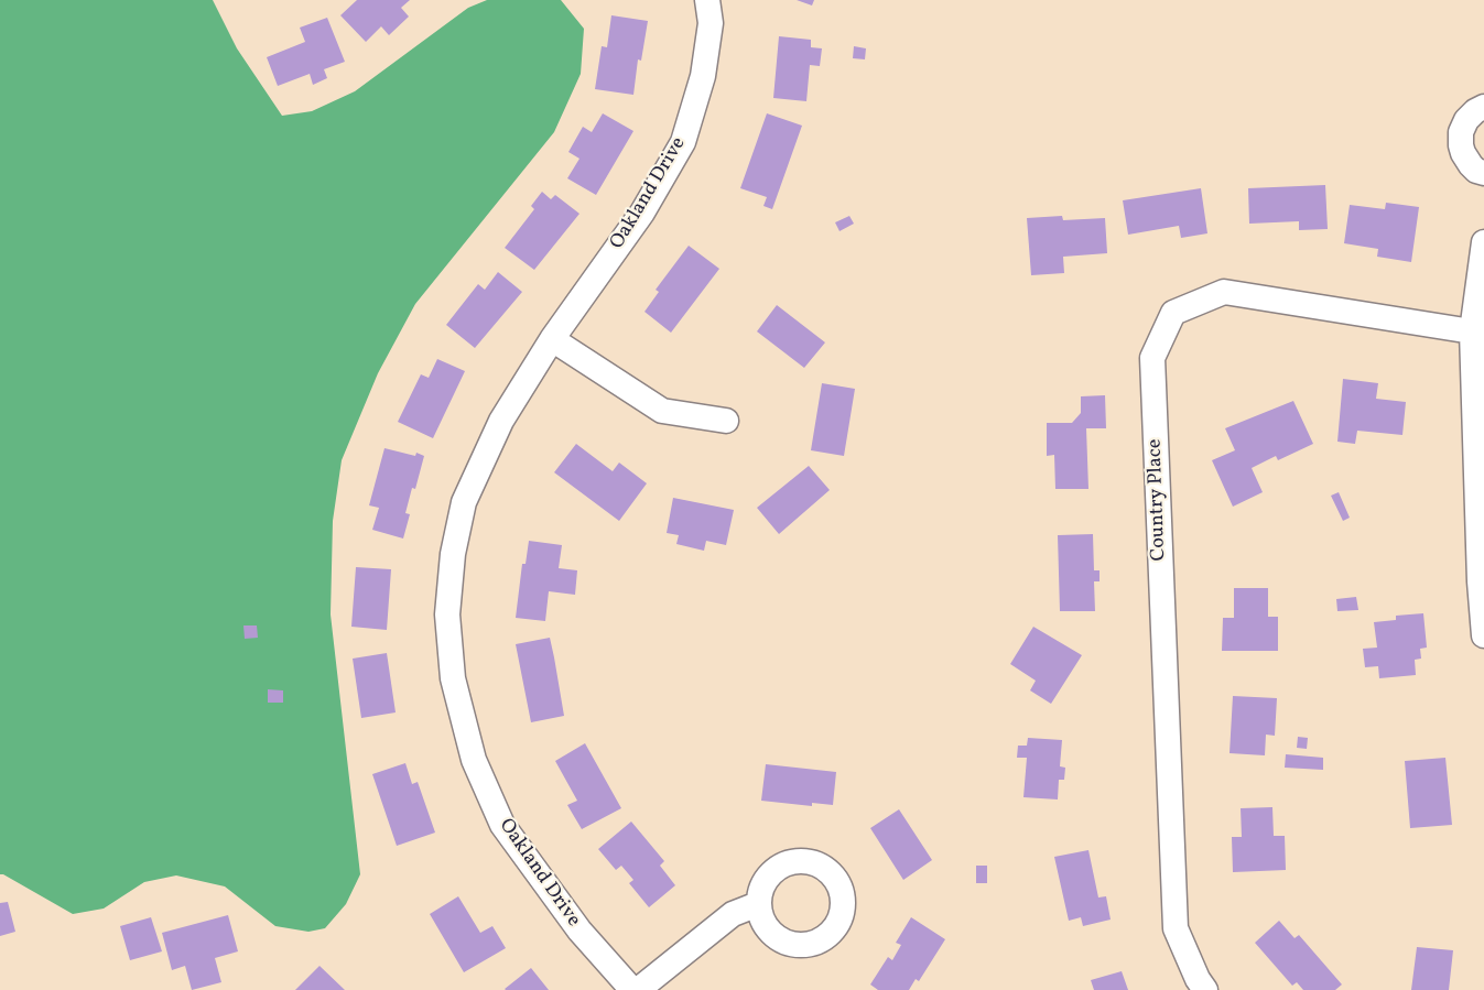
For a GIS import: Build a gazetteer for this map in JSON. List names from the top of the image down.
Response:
{
  "streets": {
    "street": ["Oakland Drive", "Country Place"]
  }
}
